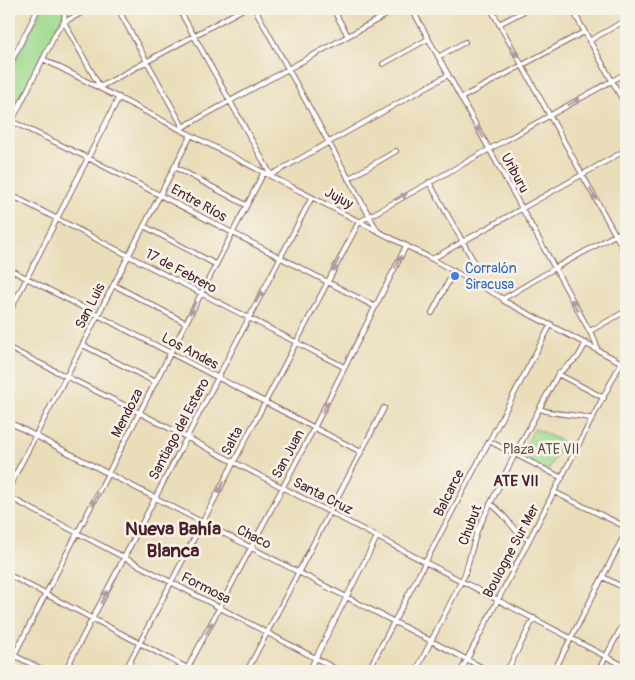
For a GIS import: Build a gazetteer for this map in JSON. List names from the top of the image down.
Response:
{
  "streets": {
    "street": [
      "Uriburu",
      "Jujuy",
      "Entre Ríos",
      "17 de Febrero",
      "San Luis",
      "Los Andes",
      "Mendoza",
      "Santiago del Estero",
      "Salta",
      "San Juan",
      "Balcarce",
      "Santa Cruz",
      "Chubut",
      "Chaco",
      "Boulogne Sur Mer",
      "Formosa"
    ]
  },
  "crossings": [
    ["Uriburu", "Jujuy"],
    ["Jujuy", "San Luis"],
    ["Jujuy", "Mendoza"],
    ["Jujuy", "Santiago del Estero"],
    ["Jujuy", "Salta"],
    ["Jujuy", "San Juan"],
    ["Jujuy", "Balcarce"],
    ["Jujuy", "Chubut"],
    ["Jujuy", "Boulogne Sur Mer"],
    ["Entre Ríos", "San Luis"],
    ["Entre Ríos", "Mendoza"],
    ["Entre Ríos", "Santiago del Estero"],
    ["Entre Ríos", "Salta"],
    ["Entre Ríos", "San Juan"],
    ["17 de Febrero", "San Luis"],
    ["17 de Febrero", "Mendoza"],
    ["17 de Febrero", "Santiago del Estero"],
    ["17 de Febrero", "Salta"],
    ["17 de Febrero", "San Juan"],
    ["San Luis", "Los Andes"],
    ["San Luis", "Santa Cruz"],
    ["San Luis", "Chaco"],
    ["Los Andes", "Mendoza"],
    ["Los Andes", "Santiago del Estero"],
    ["Los Andes", "Salta"],
    ["Los Andes", "San Juan"],
    ["Mendoza", "Santa Cruz"],
    ["Mendoza", "Chaco"],
    ["Mendoza", "Formosa"],
    ["Santiago del Estero", "Santa Cruz"],
    ["Santiago del Estero", "Chaco"],
    ["Santiago del Estero", "Formosa"],
    ["Salta", "Santa Cruz"],
    ["Salta", "Chaco"],
    ["Salta", "Formosa"],
    ["San Juan", "Santa Cruz"],
    ["San Juan", "Chaco"],
    ["San Juan", "Formosa"],
    ["Balcarce", "Santa Cruz"],
    ["Balcarce", "Chaco"],
    ["Santa Cruz", "Chubut"],
    ["Santa Cruz", "Boulogne Sur Mer"],
    ["Chubut", "Chaco"],
    ["Chaco", "Boulogne Sur Mer"]
  ],
  "one_way": ["San Juan"],
  "districts": ["ATE VII", "Nueva Bahía Blanca"],
  "parks": ["Plaza ATE VII"],
  "places": ["Corralón Siracusa"]
}
